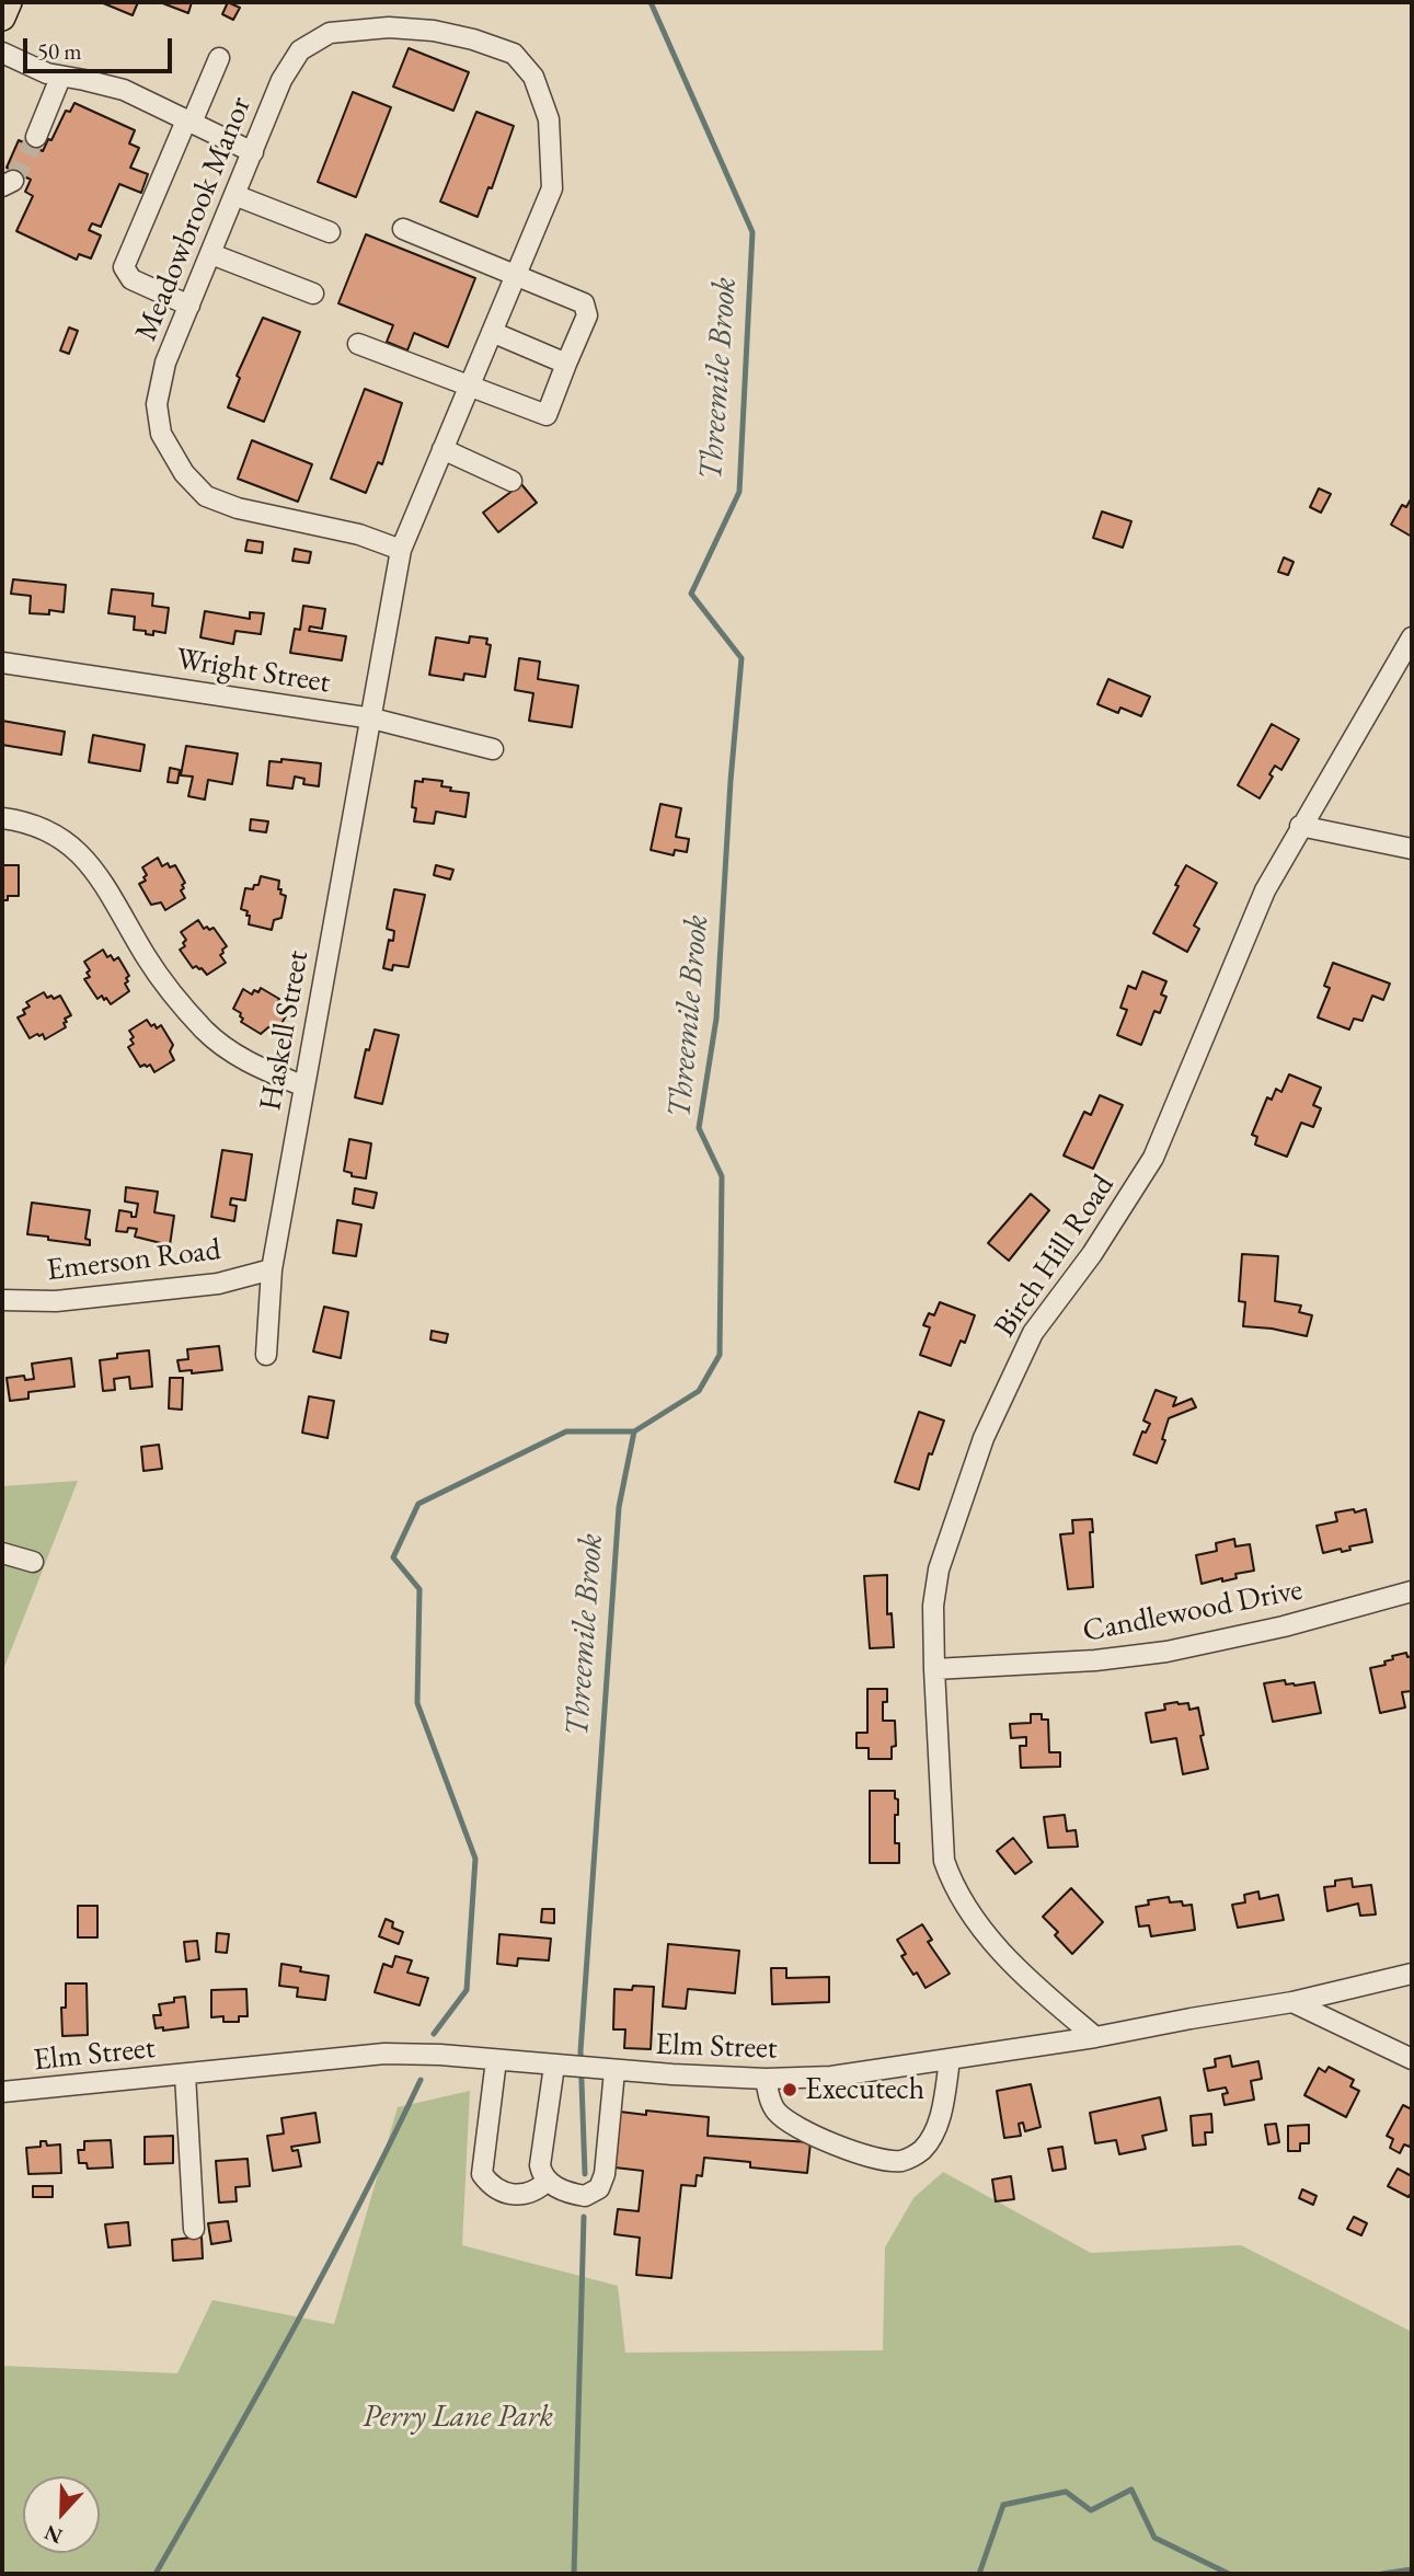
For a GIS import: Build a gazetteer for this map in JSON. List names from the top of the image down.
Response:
{
  "streets": {
    "street": [
      "Meadowbrook Manor",
      "Wright Street",
      "Haskell Street",
      "Birch Hill Road",
      "Emerson Road",
      "Candlewood Drive",
      "Elm Street"
    ]
  },
  "crossings": [
    ["Meadowbrook Manor", "Wright Street"],
    ["Meadowbrook Manor", "Haskell Street"],
    ["Wright Street", "Haskell Street"],
    ["Haskell Street", "Emerson Road"],
    ["Birch Hill Road", "Candlewood Drive"],
    ["Birch Hill Road", "Elm Street"]
  ],
  "water": ["Threemile Brook"],
  "parks": ["Perry Lane Park"],
  "places": ["Executech"],
  "scale_bar": "50 m",
  "north": "bottom"
}
